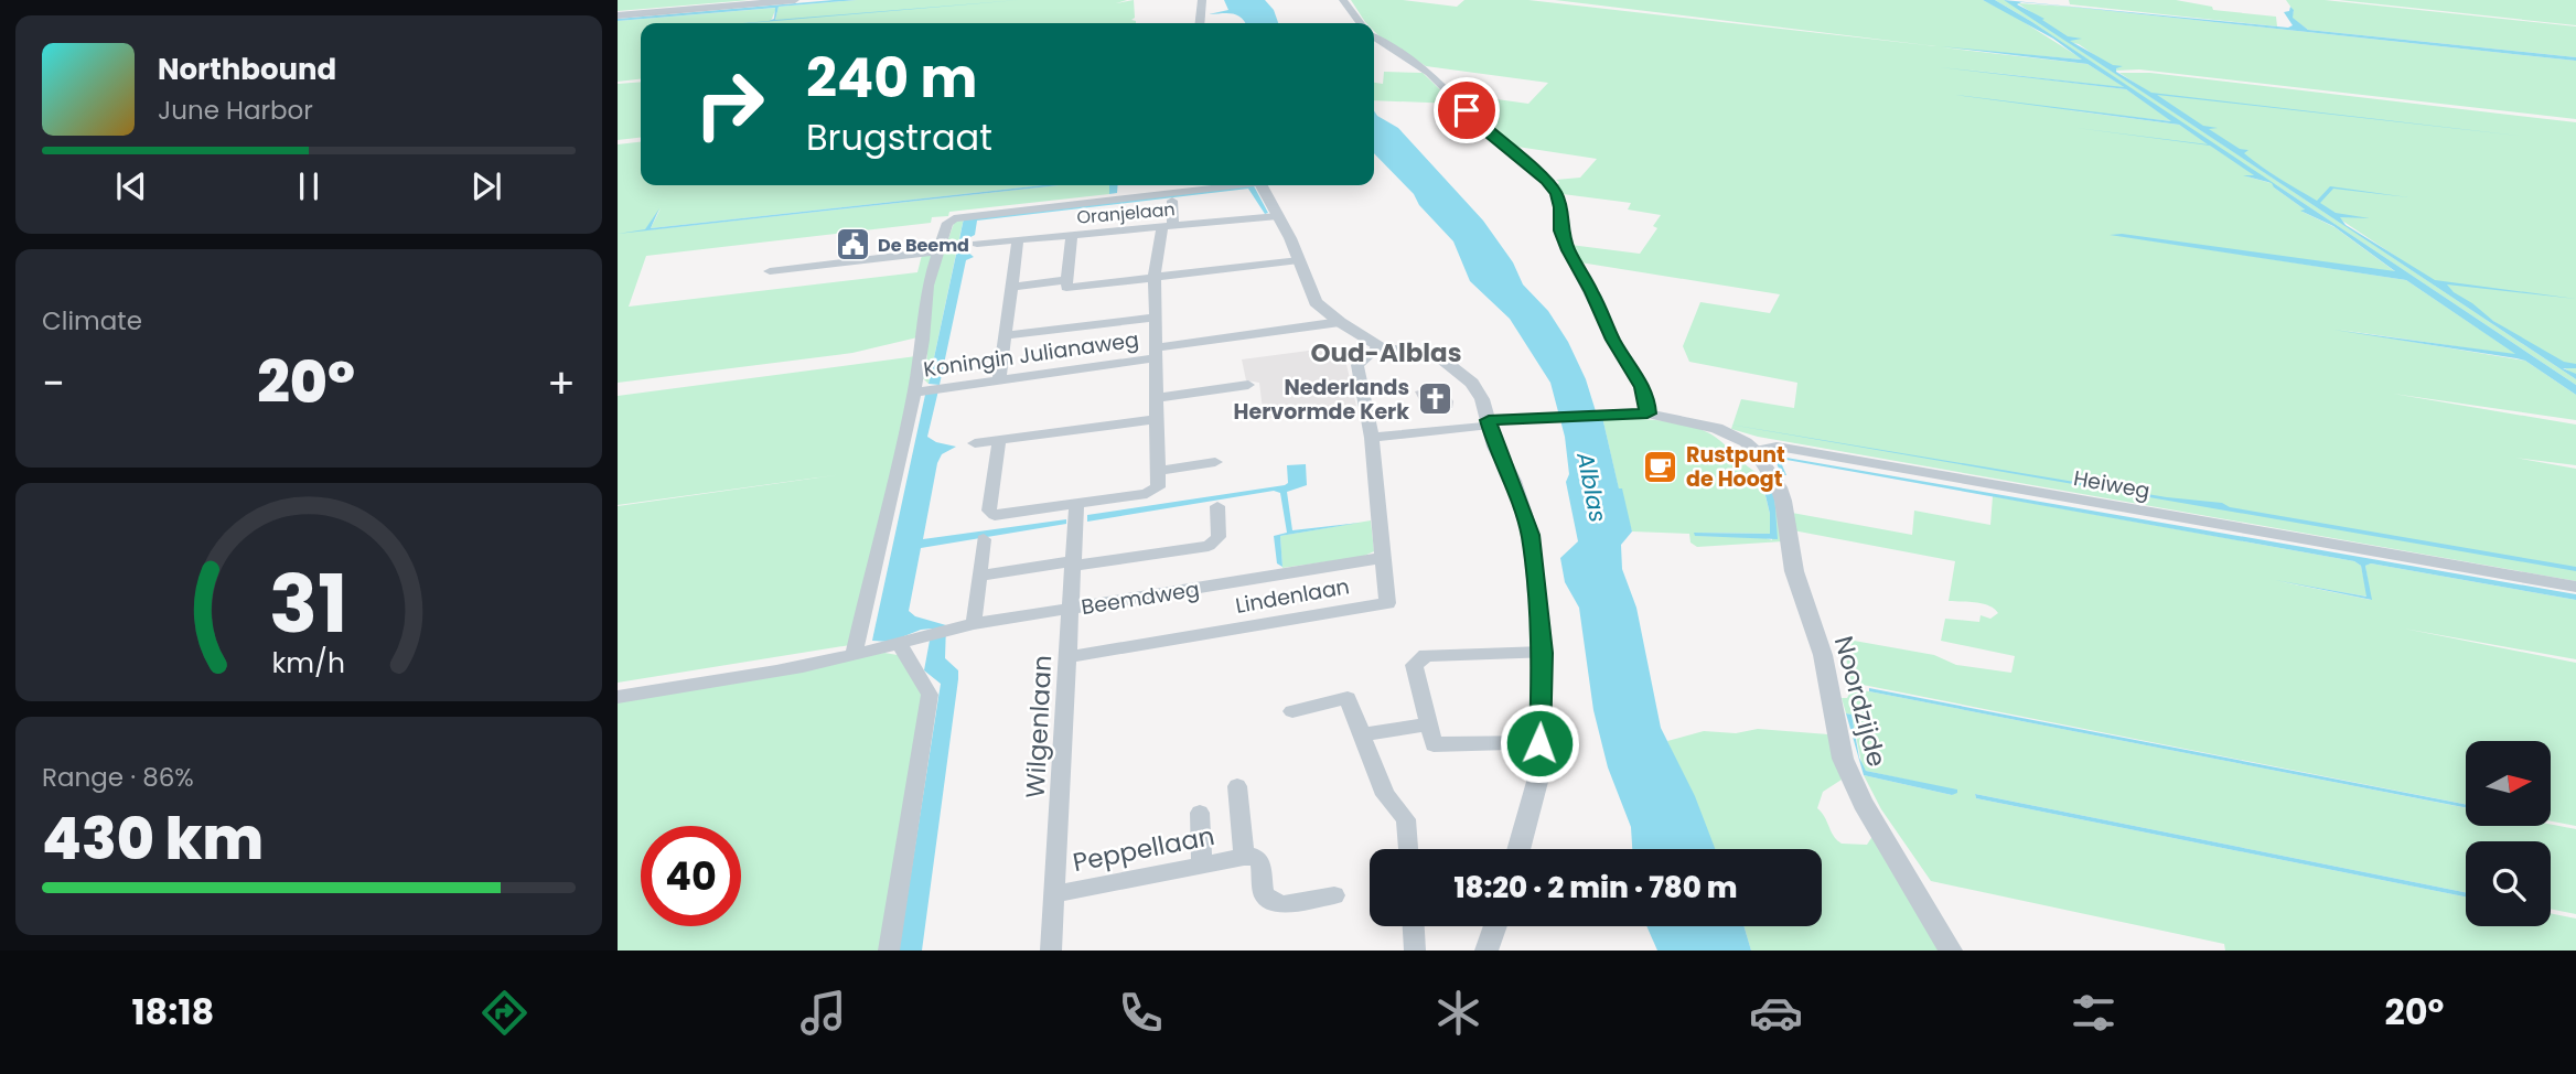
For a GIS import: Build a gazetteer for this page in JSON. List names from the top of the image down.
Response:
{
  "streets": {
    "street": [
      "Oranjelaan",
      "Koningin Julianaweg",
      "Heiweg",
      "Lindenlaan",
      "Beemdweg",
      "Noordzijde",
      "Wilgenlaan",
      "Peppellaan"
    ]
  },
  "crossings": [
    ["Heiweg", "Noordzijde"],
    ["Lindenlaan", "Beemdweg"],
    ["Lindenlaan", "Wilgenlaan"],
    ["Beemdweg", "Wilgenlaan"],
    ["Wilgenlaan", "Peppellaan"]
  ],
  "districts": ["Oud-Alblas"],
  "water": ["Alblas"],
  "places": {
    "public building": ["De Beemd"],
    "church": ["Nederlands Hervormde Kerk"],
    "cafe": ["Rustpunt de Hoogt"]
  },
  "north": "right",
  "page": {
    "turn": ["240 m", "Brugstraat"],
    "song": ["Northbound", "June Harbor"],
    "tile": [
      "Climate",
      ["Range · 86%", "430 km"]
    ],
    "heat": ["−", "20°", "+"],
    "limit": "40",
    "trip": "18:20 · 2 min · 780 m",
    "tabs": ["18:18", "20°"],
    "gauge": ["31", "km/h"]
  }
}
